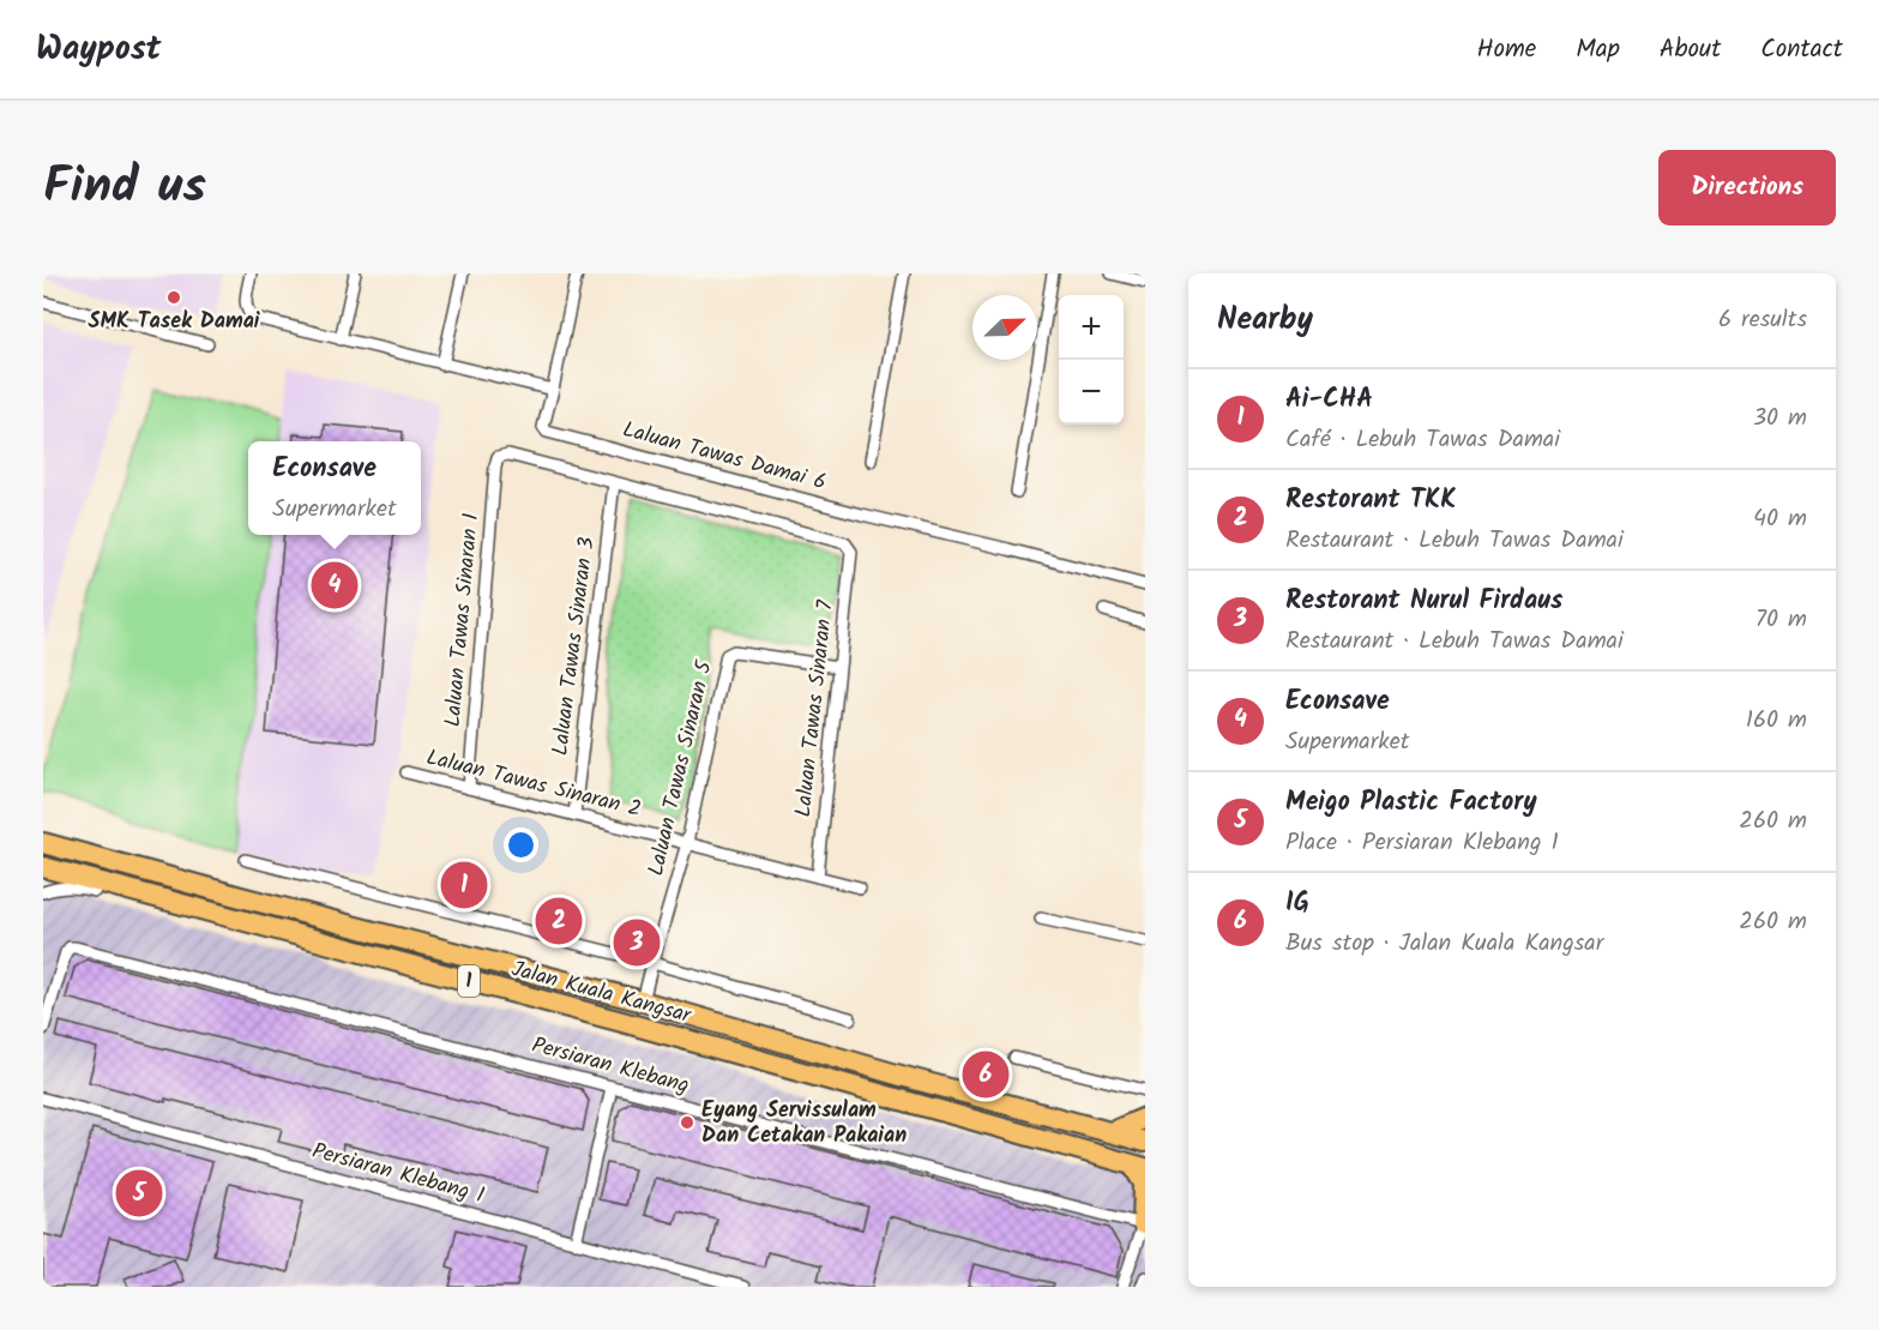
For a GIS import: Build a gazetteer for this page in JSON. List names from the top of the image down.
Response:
{
  "streets": {
    "highway": ["1", "Jalan Kuala Kangsar"],
    "street": [
      "Laluan Tawas Damai 6",
      "Laluan Tawas Sinaran 1",
      "Laluan Tawas Sinaran 3",
      "Laluan Tawas Sinaran 7",
      "Laluan Tawas Sinaran 5",
      "Laluan Tawas Sinaran 2",
      "Persiaran Klebang",
      "Persiaran Klebang 1"
    ]
  },
  "crossings": [
    ["Laluan Tawas Sinaran 1", "Laluan Tawas Sinaran 3"],
    ["Laluan Tawas Sinaran 1", "Laluan Tawas Sinaran 7"],
    ["Laluan Tawas Sinaran 1", "Laluan Tawas Sinaran 2"],
    ["Laluan Tawas Sinaran 3", "Laluan Tawas Sinaran 7"],
    ["Laluan Tawas Sinaran 3", "Laluan Tawas Sinaran 2"],
    ["Laluan Tawas Sinaran 7", "Laluan Tawas Sinaran 5"],
    ["Laluan Tawas Sinaran 7", "Laluan Tawas Sinaran 2"],
    ["Laluan Tawas Sinaran 5", "Laluan Tawas Sinaran 2"],
    ["Laluan Tawas Sinaran 5", "Jalan Kuala Kangsar"]
  ],
  "places": ["SMK Tasek Damai", "Eyang Servissulam Dan Cetakan Pakaian"],
  "north": "top right",
  "page": {
    "header": "Waypost",
    "nav": [
      "Home",
      "Map",
      "About",
      "Contact"
    ],
    "title": "Find us",
    "buttons": "Directions",
    "heading": ["Nearby", "6 results"],
    "map_buttons": ["+", "−"],
    "list": [
      {
        "mark": "1",
        "name": "Ai-CHA",
        "note": "Café · Lebuh Tawas Damai",
        "value": "30 m"
      },
      {
        "mark": "2",
        "name": "Restorant TKK",
        "note": "Restaurant · Lebuh Tawas Damai",
        "value": "40 m"
      },
      {
        "mark": "3",
        "name": "Restorant Nurul Firdaus",
        "note": "Restaurant · Lebuh Tawas Damai",
        "value": "70 m"
      },
      {
        "mark": "4",
        "name": "Econsave",
        "note": "Supermarket",
        "value": "160 m"
      },
      {
        "mark": "5",
        "name": "Meigo Plastic Factory",
        "note": "Place · Persiaran Klebang 1",
        "value": "260 m"
      },
      {
        "mark": "6",
        "name": "IG",
        "note": "Bus stop · Jalan Kuala Kangsar",
        "value": "260 m"
      }
    ],
    "popup": ["Econsave", "Supermarket"],
    "pins": [
      "4",
      "1",
      "2",
      "3",
      "6",
      "5"
    ]
  }
}
